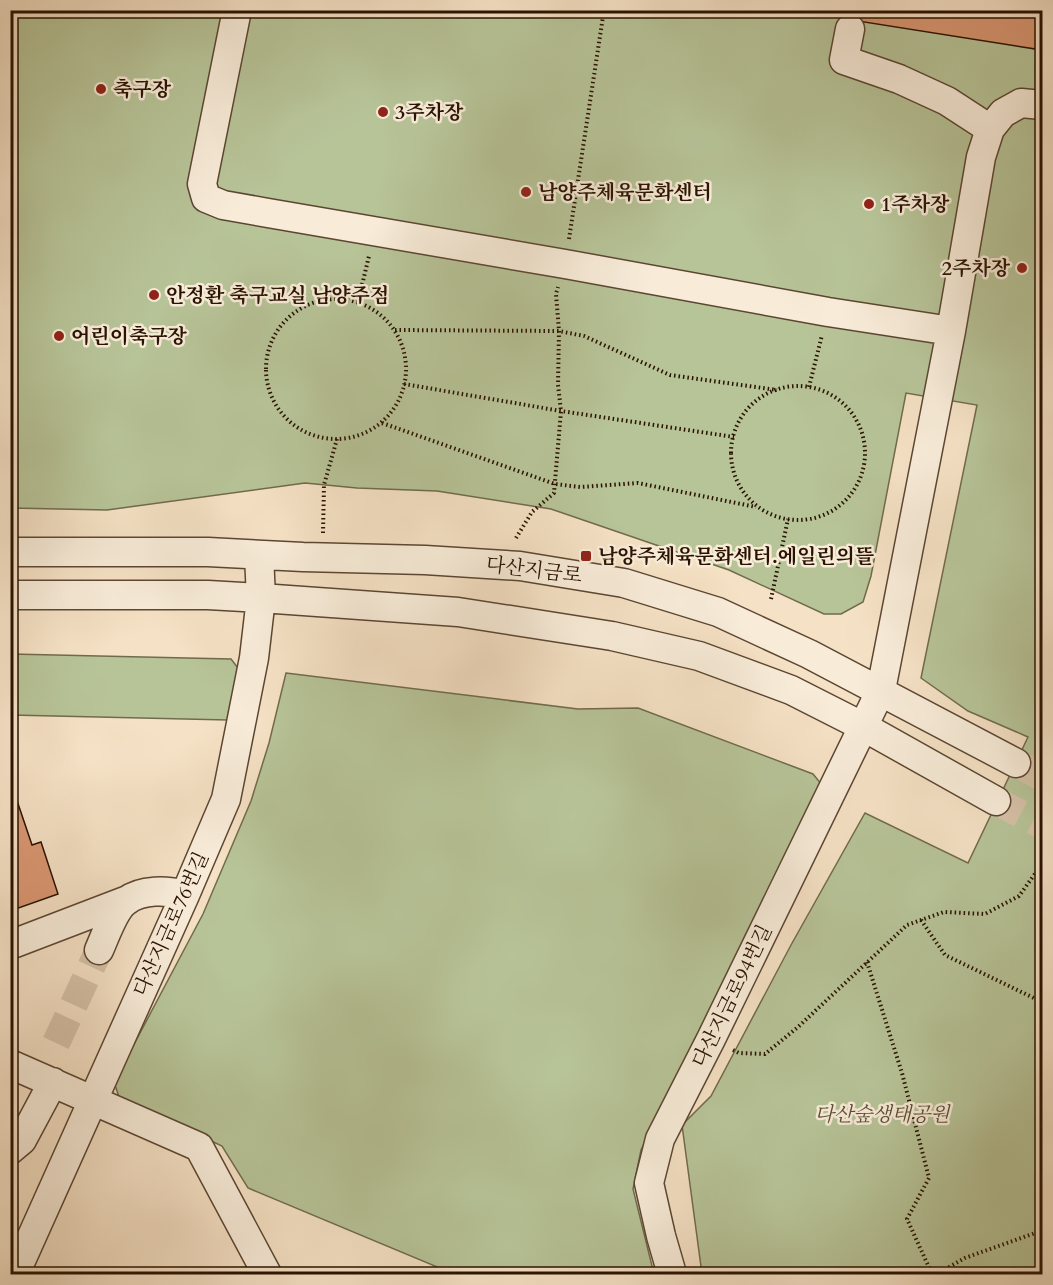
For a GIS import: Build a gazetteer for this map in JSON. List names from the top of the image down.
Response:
{
  "streets": {
    "street": ["다산지금로", "다산지금로76번길", "다산지금로94번길"]
  },
  "crossings": [
    ["다산지금로", "다산지금로76번길"],
    ["다산지금로", "다산지금로94번길"]
  ],
  "parks": ["다산숲생태공원"],
  "places": {
    "other": [
      "축구장",
      "3주차장",
      "남양주체육문화센터",
      "1주차장",
      "2주차장",
      "안정환 축구교실 남양주점",
      "어린이축구장"
    ],
    "transit": ["남양주체육문화센터.에일린의뜰"]
  }
}
